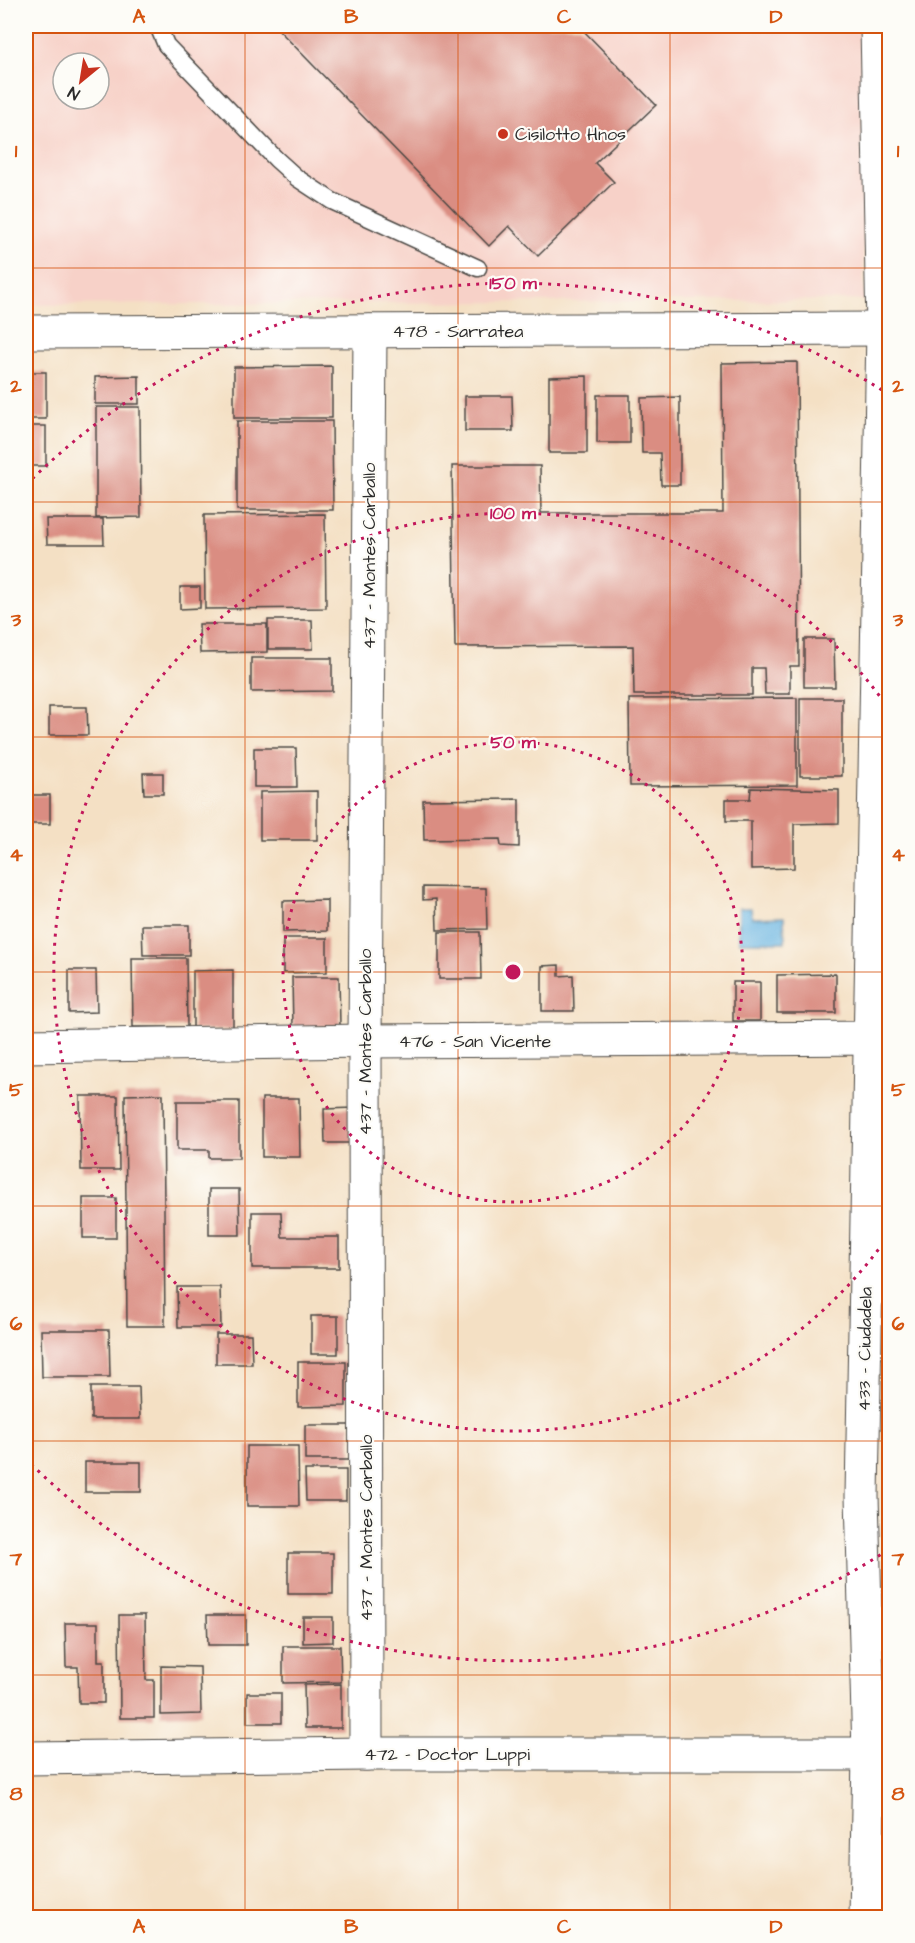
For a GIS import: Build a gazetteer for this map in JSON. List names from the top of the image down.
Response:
{
  "streets": {
    "street": [
      "478 - Sarratea",
      "437 - Montes Carballo",
      "476 - San Vicente",
      "433 - Ciudadela",
      "472 - Doctor Luppi"
    ]
  },
  "crossings": [
    ["478 - Sarratea", "437 - Montes Carballo"],
    ["478 - Sarratea", "433 - Ciudadela"],
    ["437 - Montes Carballo", "476 - San Vicente"],
    ["437 - Montes Carballo", "472 - Doctor Luppi"],
    ["476 - San Vicente", "433 - Ciudadela"],
    ["433 - Ciudadela", "472 - Doctor Luppi"]
  ],
  "places": ["Cisilotto Hnos"],
  "north": "bottom left",
  "grid": {
    "columns": [
      "A",
      "B",
      "C",
      "D"
    ],
    "rows": [
      "1",
      "2",
      "3",
      "4",
      "5",
      "6",
      "7",
      "8"
    ]
  },
  "rings": ["150 m", "100 m", "50 m"]
}
